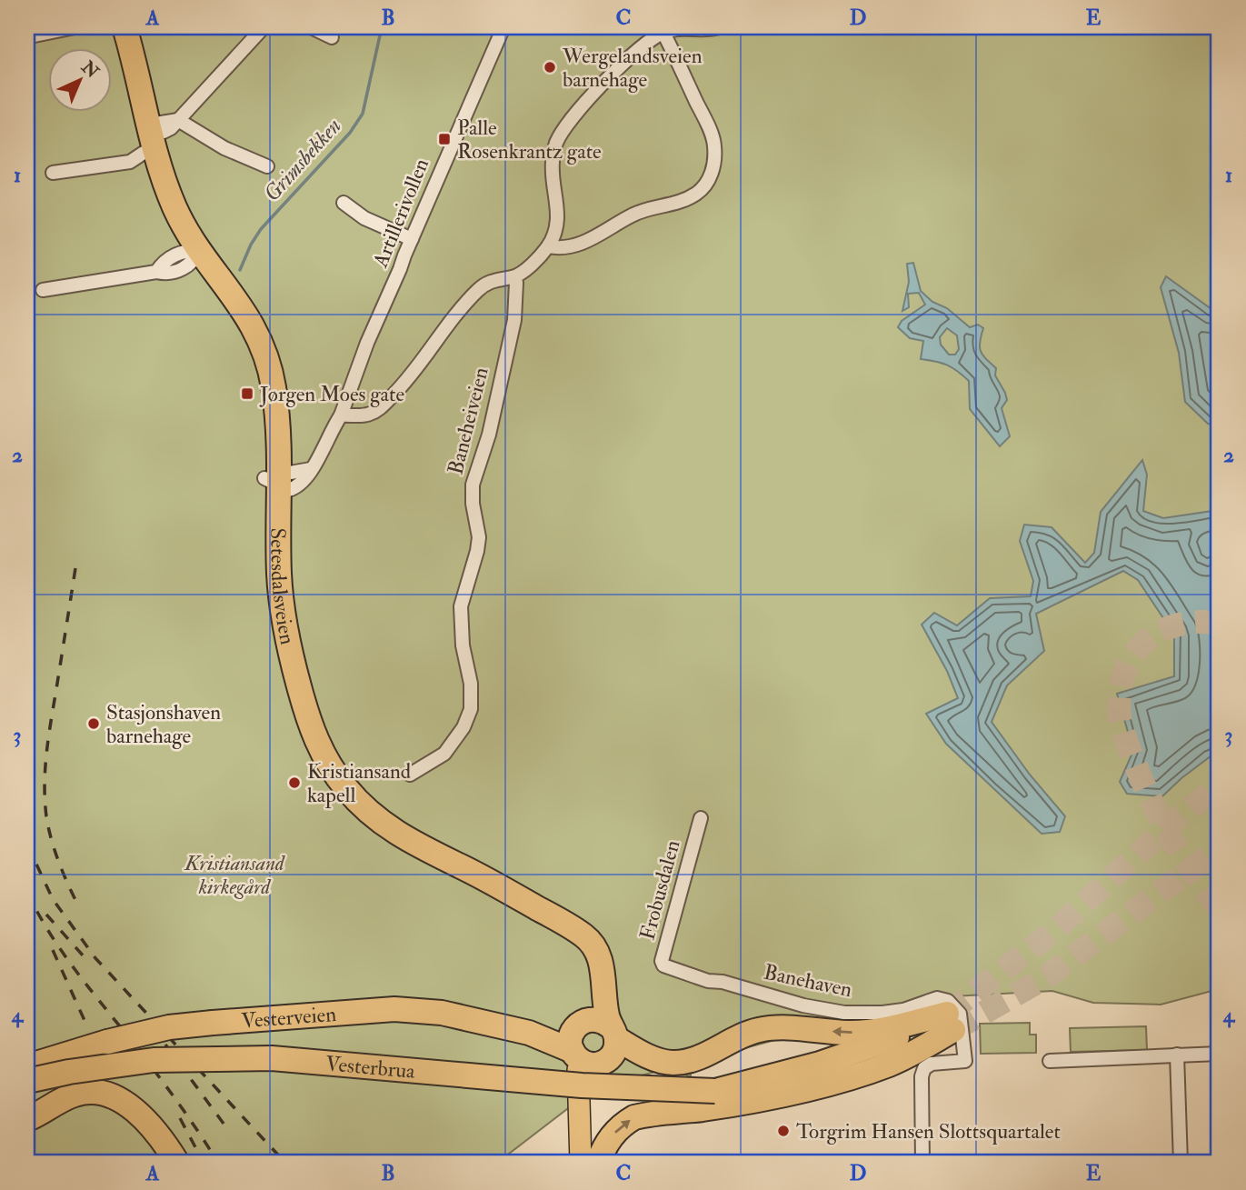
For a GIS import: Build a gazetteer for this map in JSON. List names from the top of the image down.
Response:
{
  "streets": {
    "highway": ["Setesdalsveien", "Vesterveien", "Vesterbrua"],
    "street": [
      "Artillerivollen",
      "Baneheiveien",
      "Frobusdalen",
      "Banehaven"
    ]
  },
  "crossings": [
    ["Artillerivollen", "Setesdalsveien"],
    ["Setesdalsveien", "Vesterveien"],
    ["Frobusdalen", "Banehaven"]
  ],
  "water": ["Grimsbekken"],
  "parks": ["Kristiansand kirkegård"],
  "places": {
    "other": [
      "Wergelandsveien barnehage",
      "Stasjonshaven barnehage",
      "Kristiansand kapell",
      "Torgrim Hansen Slottsquartalet"
    ],
    "transit": ["Palle Rosenkrantz gate", "Jørgen Moes gate"]
  },
  "north": "top right",
  "grid": {
    "columns": [
      "A",
      "B",
      "C",
      "D",
      "E"
    ],
    "rows": [
      "1",
      "2",
      "3",
      "4"
    ]
  }
}
